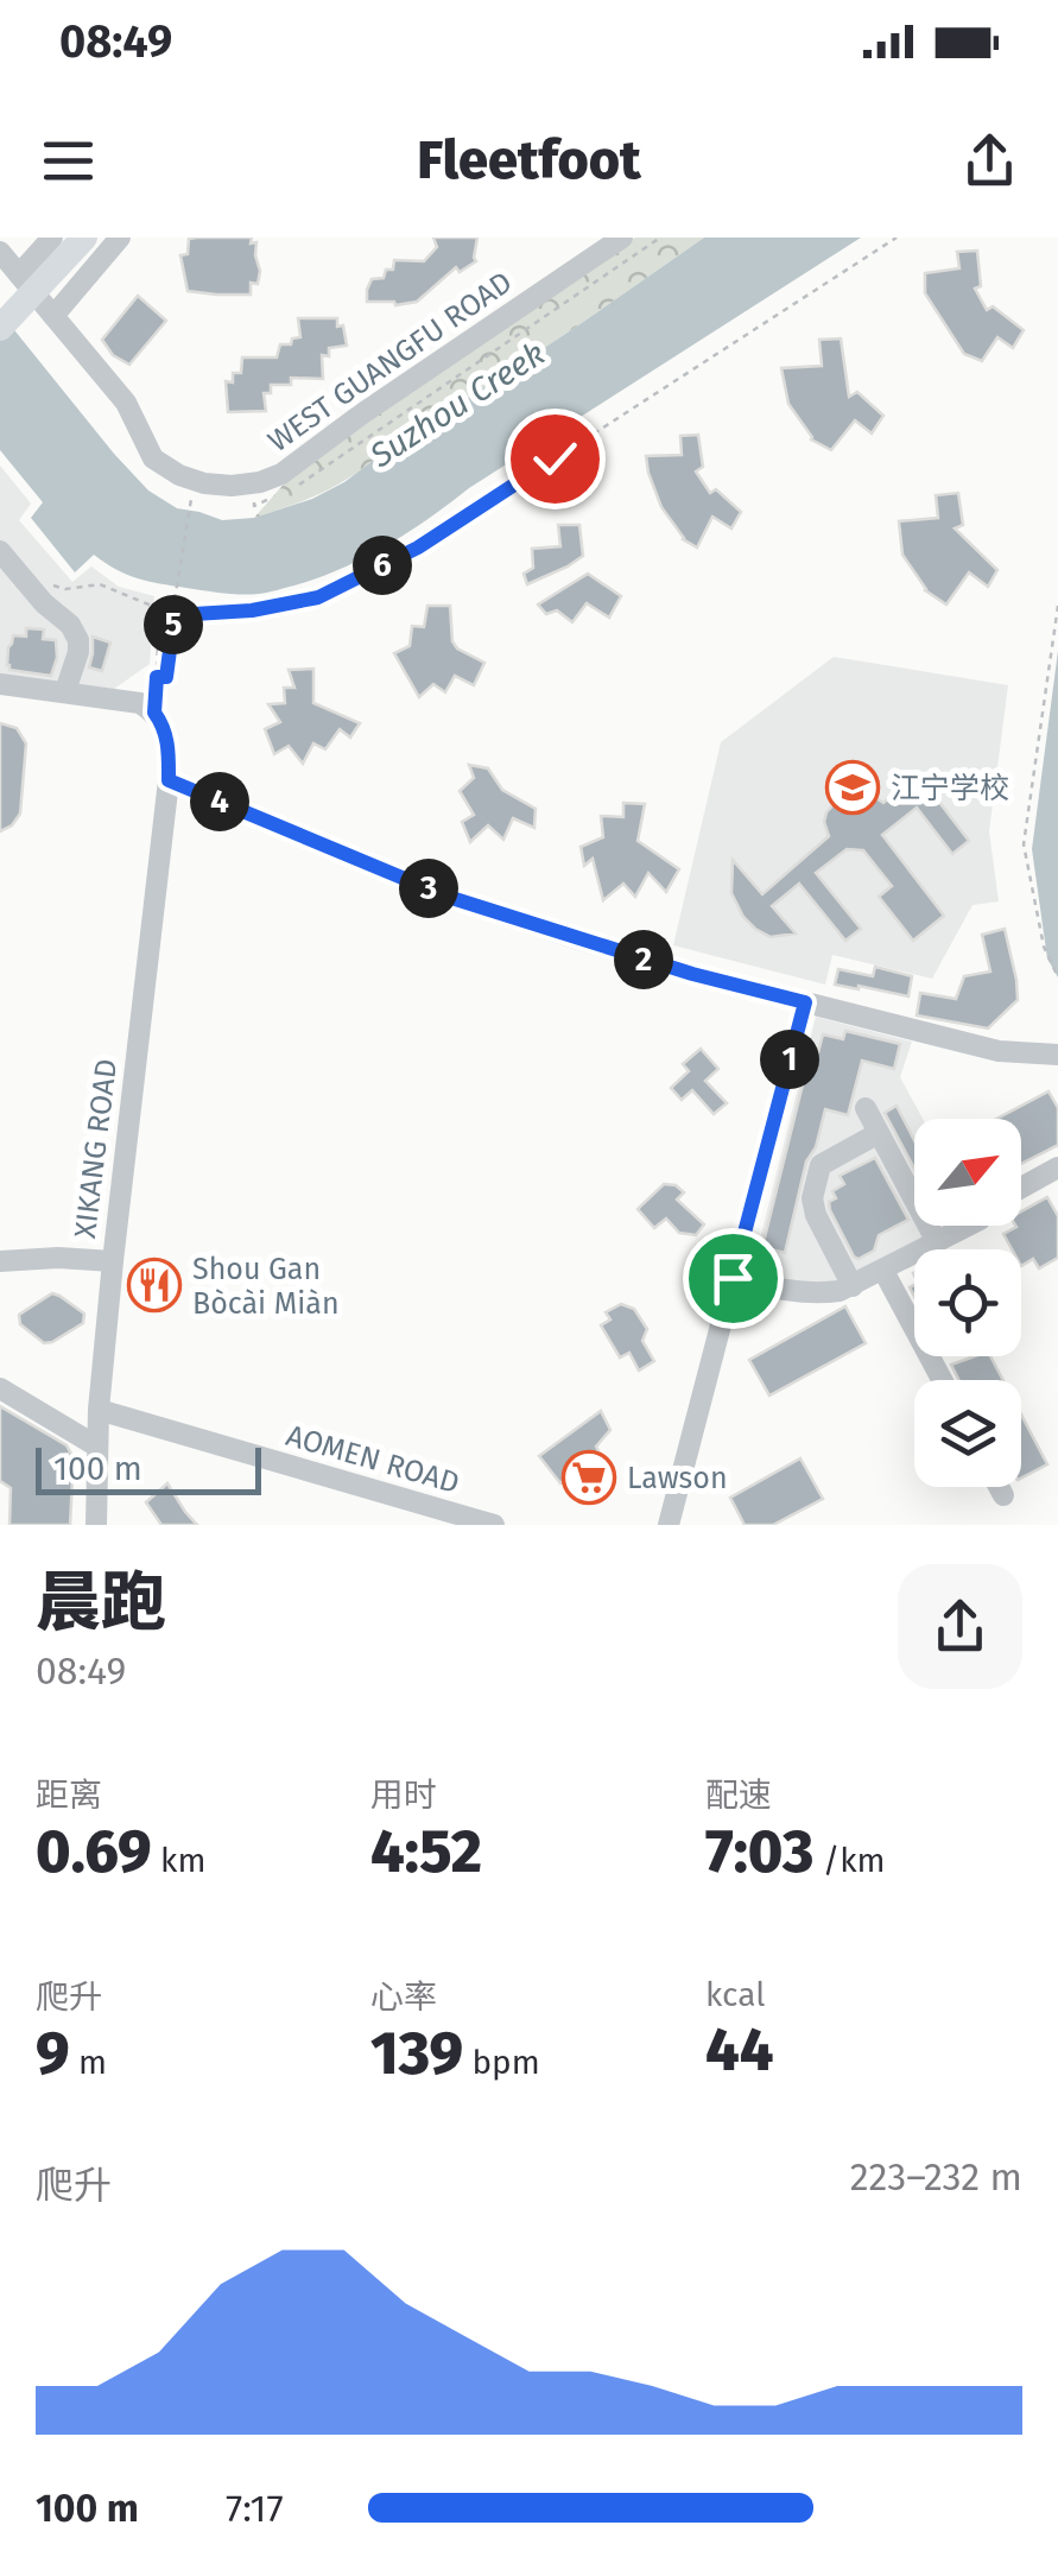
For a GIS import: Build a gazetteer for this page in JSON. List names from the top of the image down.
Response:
{
  "streets": {
    "street": ["WEST GUANGFU ROAD", "XIKANG ROAD", "AOMEN ROAD"]
  },
  "crossings": [
    ["XIKANG ROAD", "AOMEN ROAD"]
  ],
  "water": ["Suzhou Creek"],
  "places": {
    "school or university": ["江宁学校"],
    "restaurant": ["Shou Gan Bòcài Miàn"],
    "supermarket": ["Lawson"]
  },
  "scale_bar": "100 m",
  "north": "top right",
  "page": {
    "status": "08:49",
    "header": "Fleetfoot",
    "pins": [
      "6",
      "5",
      "4",
      "3",
      "2",
      "1"
    ],
    "scale": "100 m",
    "heading": ["晨跑", "08:49"],
    "stats": [
      ["距离", "0.69 km"],
      ["用时", "4:52"],
      ["配速", "7:03 /km"],
      ["爬升", "9 m"],
      ["心率", "139 bpm"],
      ["kcal", "44"]
    ],
    "chart": ["爬升", "223–232 m"],
    "list": [
      {
        "name": "100 m",
        "note": "7:17"
      }
    ]
  }
}
